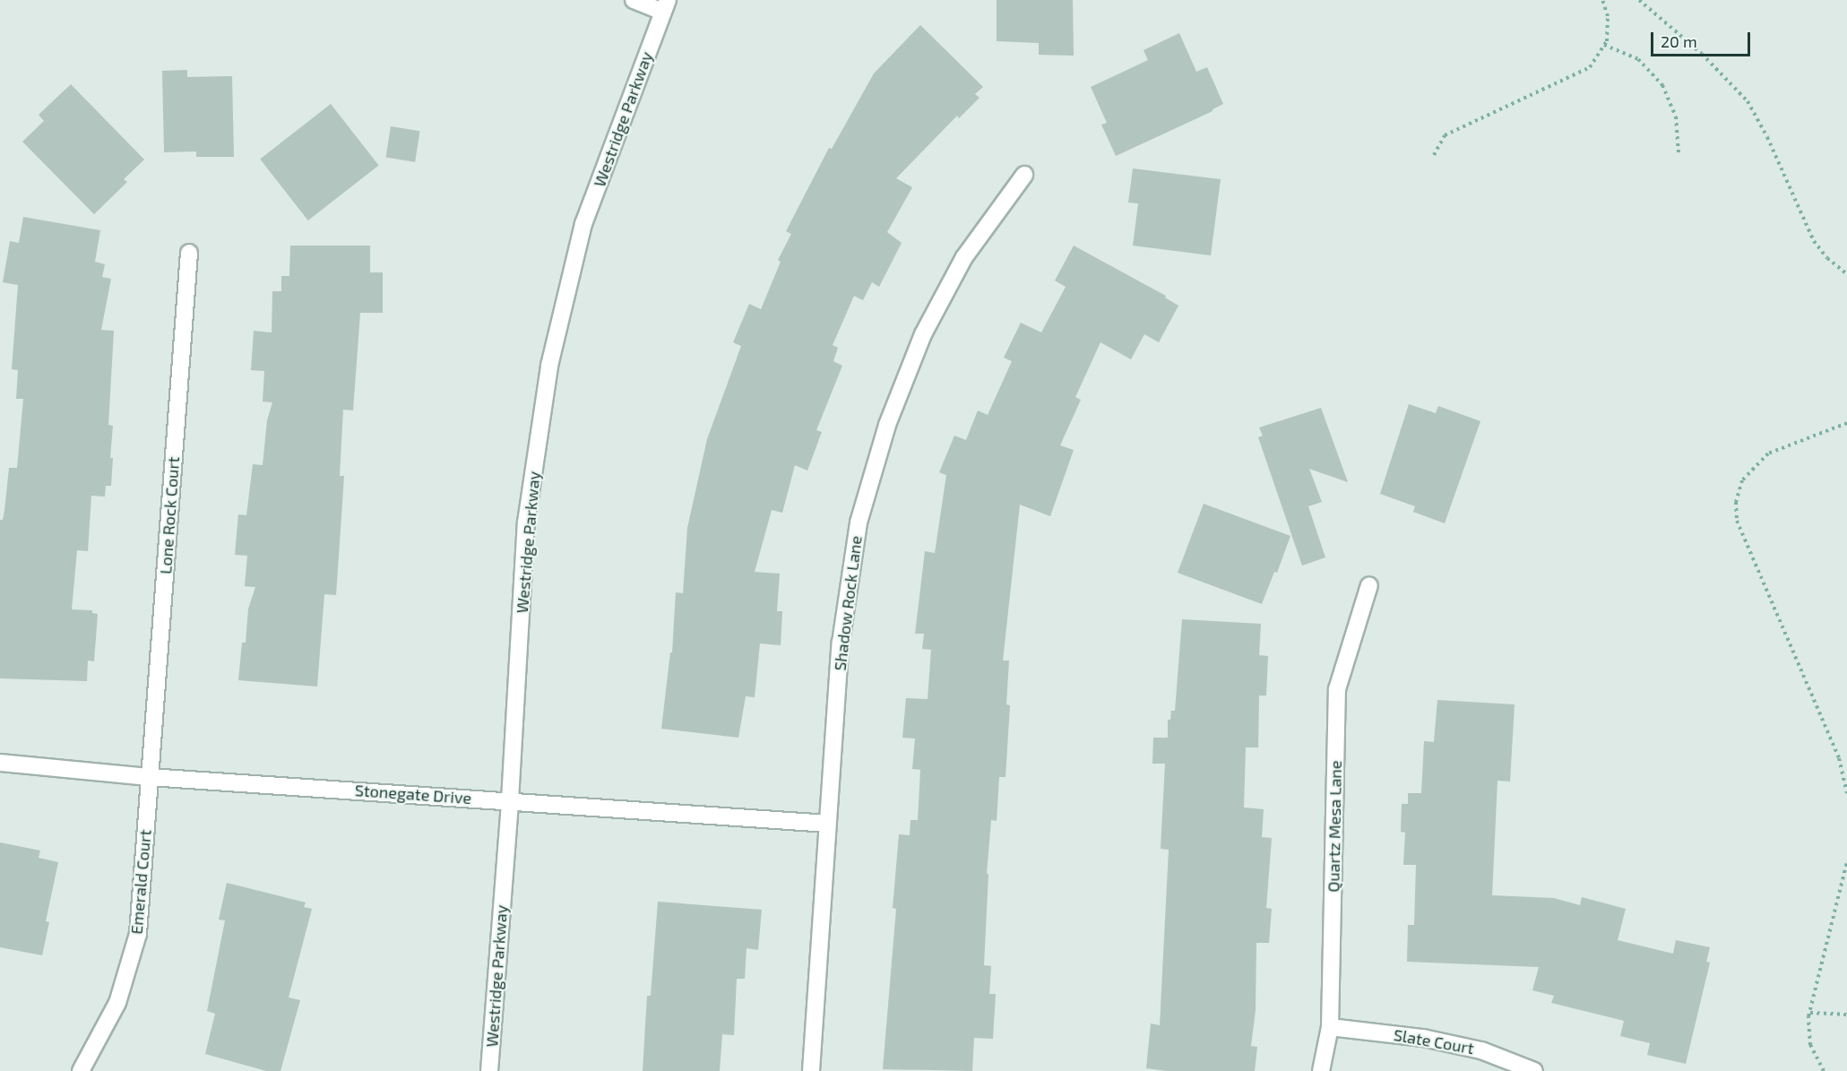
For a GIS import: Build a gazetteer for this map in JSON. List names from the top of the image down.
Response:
{
  "streets": {
    "street": [
      "Westridge Parkway",
      "Lone Rock Court",
      "Shadow Rock Lane",
      "Stonegate Drive",
      "Quartz Mesa Lane",
      "Emerald Court",
      "Slate Court"
    ]
  },
  "crossings": [
    ["Westridge Parkway", "Stonegate Drive"],
    ["Lone Rock Court", "Stonegate Drive"],
    ["Lone Rock Court", "Emerald Court"],
    ["Shadow Rock Lane", "Stonegate Drive"],
    ["Stonegate Drive", "Emerald Court"],
    ["Quartz Mesa Lane", "Slate Court"]
  ],
  "scale_bar": "20 m"
}
